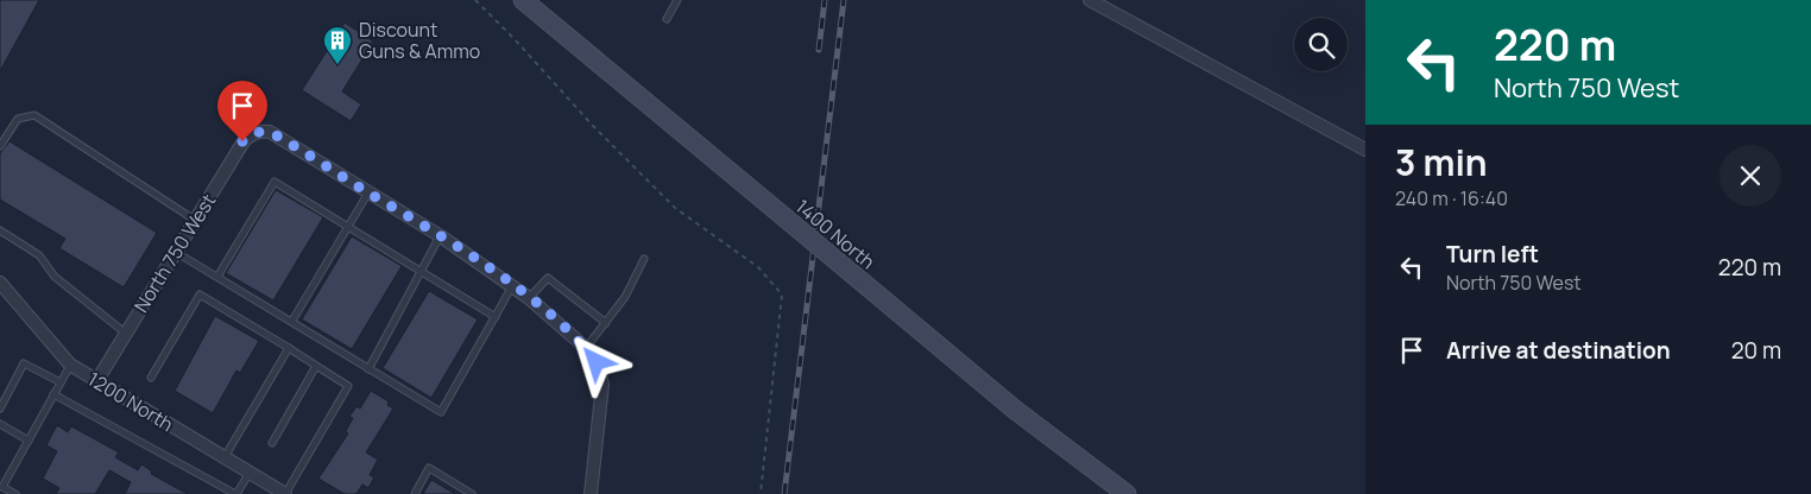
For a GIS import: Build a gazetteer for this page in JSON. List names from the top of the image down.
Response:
{
  "streets": {
    "main road": ["1400 North"],
    "street": ["North 750 West", "1200 North"]
  },
  "crossings": [
    ["North 750 West", "1200 North"]
  ],
  "places": {
    "building": ["Discount Guns & Ammo"]
  },
  "page": {
    "turn": ["220 m", "North 750 West"],
    "heading": ["3 min", "240 m · 16:40"],
    "list": [
      {
        "name": "Turn left",
        "note": "North 750 West",
        "value": "220 m"
      },
      {
        "name": "Arrive at destination",
        "value": "20 m"
      }
    ]
  }
}
